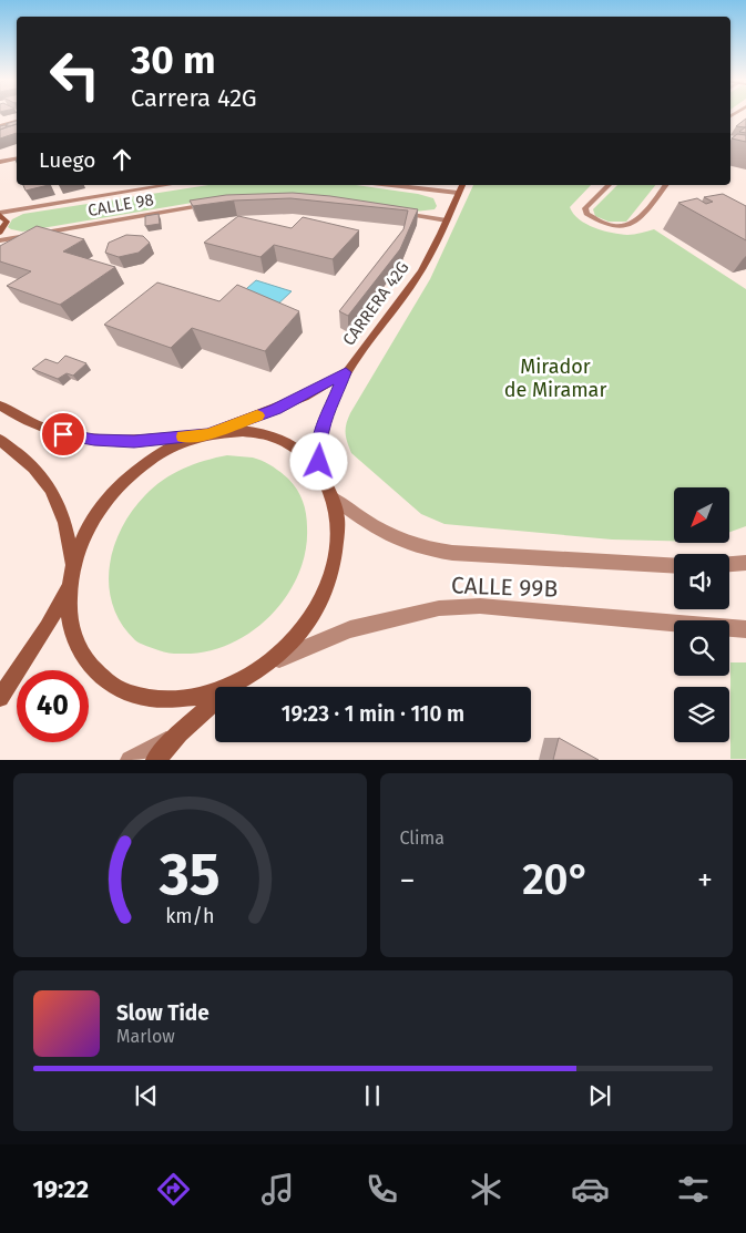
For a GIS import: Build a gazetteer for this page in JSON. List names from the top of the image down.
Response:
{
  "streets": {
    "street": ["CALLE 98", "CARRERA 42G", "CALLE 99B"]
  },
  "parks": ["Mirador de Miramar"],
  "north": "bottom left",
  "page": {
    "turn": ["30 m", "Carrera 42G"],
    "then": "Luego",
    "limit": "40",
    "trip": "19:23 · 1 min · 110 m",
    "tile": "Clima",
    "heat": ["−", "20°", "+"],
    "song": ["Slow Tide", "Marlow"],
    "tabs": "19:22",
    "gauge": ["35", "km/h"]
  }
}
